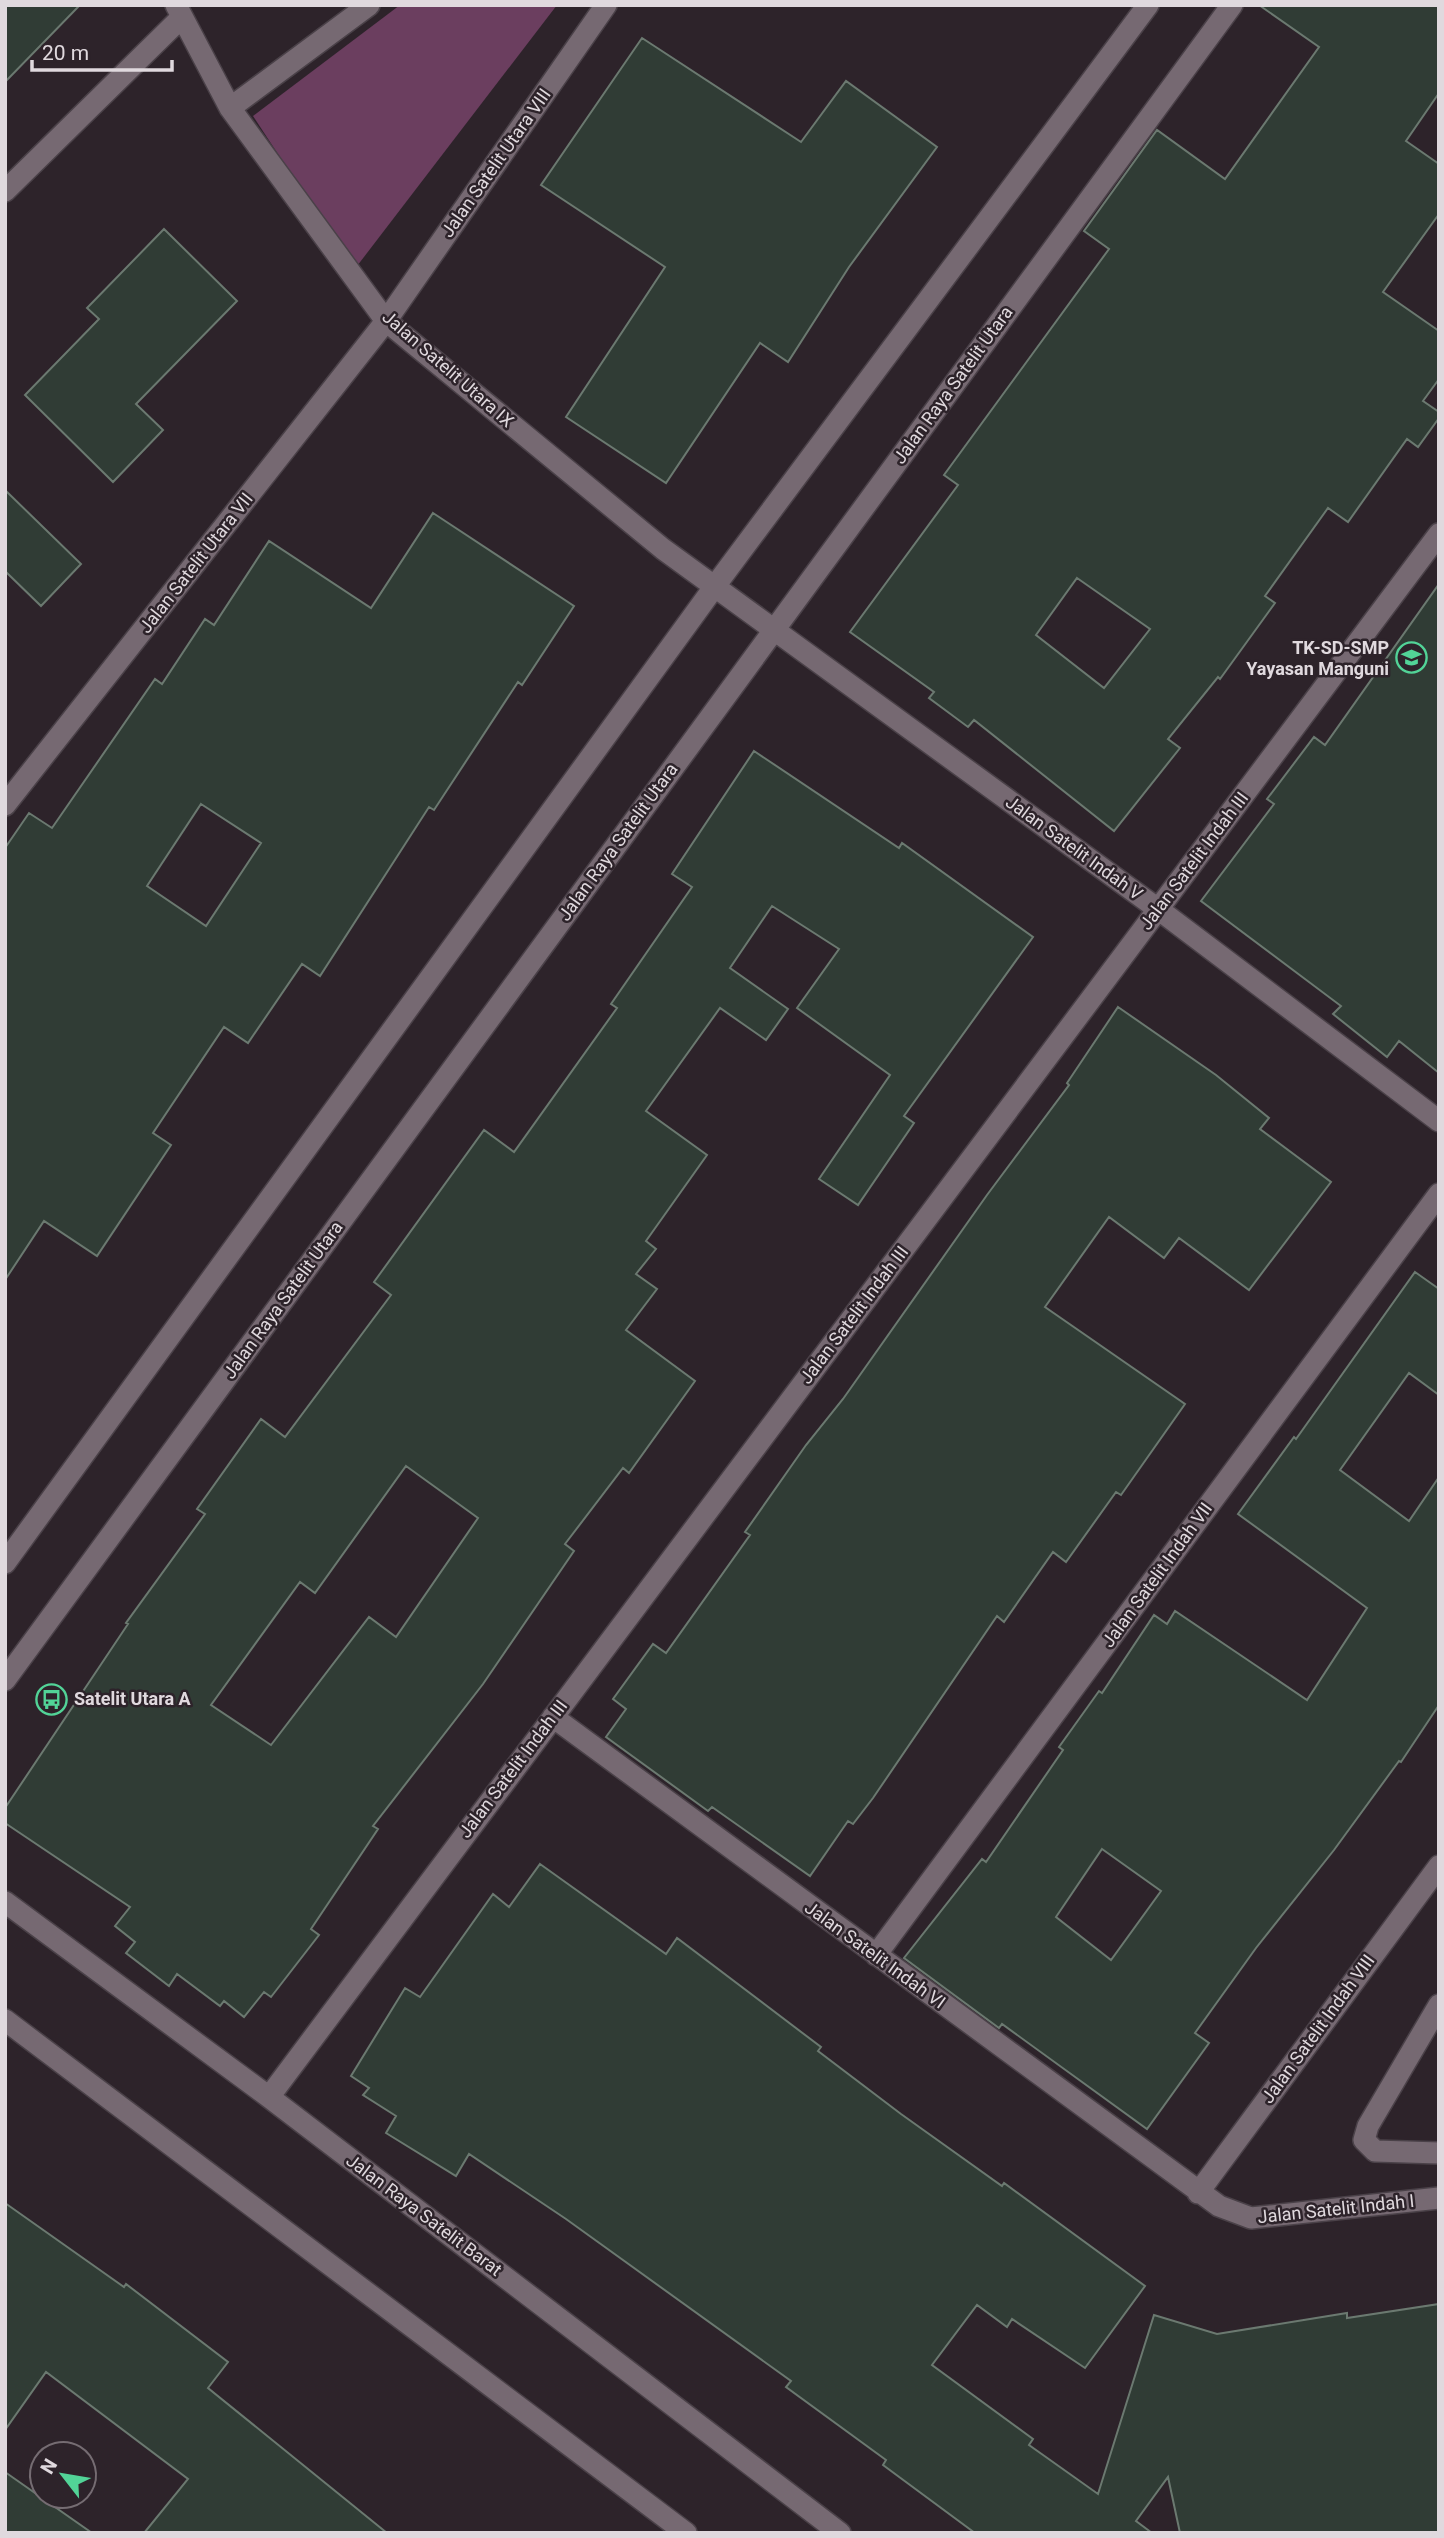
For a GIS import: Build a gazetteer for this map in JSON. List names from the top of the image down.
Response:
{
  "streets": {
    "street": [
      "Jalan Satelit Utara VIII",
      "Jalan Satelit Utara IX",
      "Jalan Raya Satelit Utara",
      "Jalan Satelit Utara VII",
      "Jalan Satelit Indah V",
      "Jalan Satelit Indah III",
      "Jalan Satelit Indah VII",
      "Jalan Satelit Indah VI",
      "Jalan Satelit Indah VIII",
      "Jalan Satelit Indah I",
      "Jalan Raya Satelit Barat"
    ]
  },
  "crossings": [
    ["Jalan Satelit Utara VIII", "Jalan Satelit Utara IX"],
    ["Jalan Satelit Utara VIII", "Jalan Satelit Utara VII"],
    ["Jalan Satelit Utara IX", "Jalan Raya Satelit Utara"],
    ["Jalan Satelit Utara IX", "Jalan Satelit Utara VII"],
    ["Jalan Satelit Utara IX", "Jalan Satelit Indah V"],
    ["Jalan Raya Satelit Utara", "Jalan Satelit Indah V"],
    ["Jalan Satelit Indah V", "Jalan Satelit Indah III"],
    ["Jalan Satelit Indah III", "Jalan Satelit Indah VI"],
    ["Jalan Satelit Indah III", "Jalan Raya Satelit Barat"],
    ["Jalan Satelit Indah VII", "Jalan Satelit Indah VI"],
    ["Jalan Satelit Indah VI", "Jalan Satelit Indah VIII"],
    ["Jalan Satelit Indah VI", "Jalan Satelit Indah I"],
    ["Jalan Satelit Indah VIII", "Jalan Satelit Indah I"]
  ],
  "places": {
    "school or university": ["TK-SD-SMP Yayasan Manguni"],
    "bus stop": ["Satelit Utara A"]
  },
  "scale_bar": "20 m",
  "north": "top left"
}
